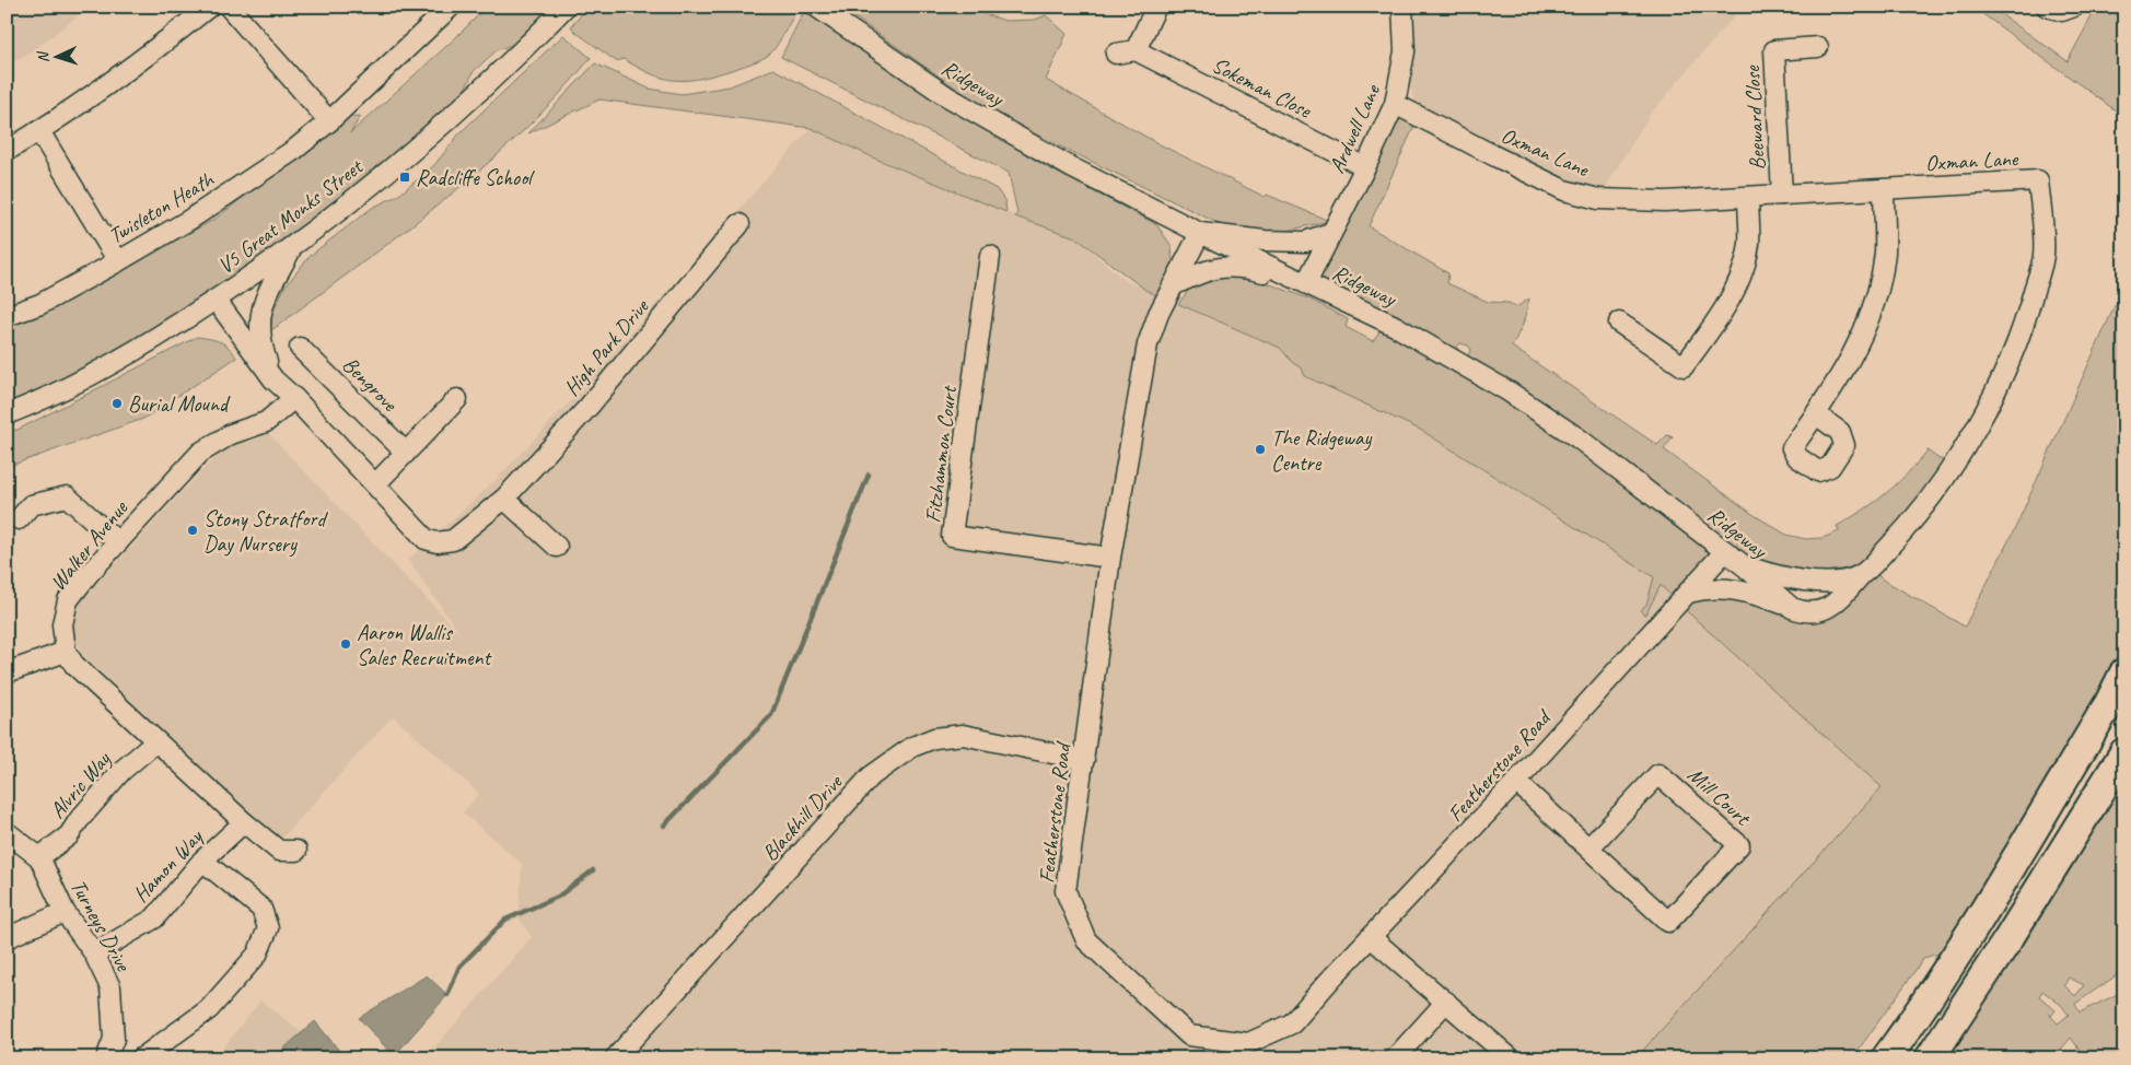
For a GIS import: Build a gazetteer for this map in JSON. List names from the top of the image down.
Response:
{
  "streets": {
    "street": [
      "Ridgeway",
      "Sokeman Close",
      "Beeward Close",
      "Ardwell Lane",
      "Oxman Lane",
      "Twisleton Heath",
      "V5 Great Monks Street",
      "High Park Drive",
      "Bengrove",
      "Fitzhammon Court",
      "Walker Avenue",
      "Featherstone Road",
      "Alvric Way",
      "Mill Court",
      "Blackhill Drive",
      "Hamon Way",
      "Turneys Drive"
    ]
  },
  "crossings": [
    ["Ridgeway", "Ardwell Lane"],
    ["Ridgeway", "Featherstone Road"],
    ["Sokeman Close", "Ardwell Lane"],
    ["Beeward Close", "Oxman Lane"],
    ["Ardwell Lane", "Oxman Lane"],
    ["V5 Great Monks Street", "High Park Drive"],
    ["High Park Drive", "Walker Avenue"],
    ["Fitzhammon Court", "Featherstone Road"],
    ["Featherstone Road", "Mill Court"],
    ["Featherstone Road", "Blackhill Drive"],
    ["Alvric Way", "Turneys Drive"],
    ["Hamon Way", "Turneys Drive"]
  ],
  "places": {
    "transit": ["Radcliffe School"],
    "other": [
      "Burial Mound",
      "The Ridgeway Centre",
      "Stony Stratford Day Nursery",
      "Aaron Wallis Sales Recruitment"
    ]
  },
  "north": "left"
}
